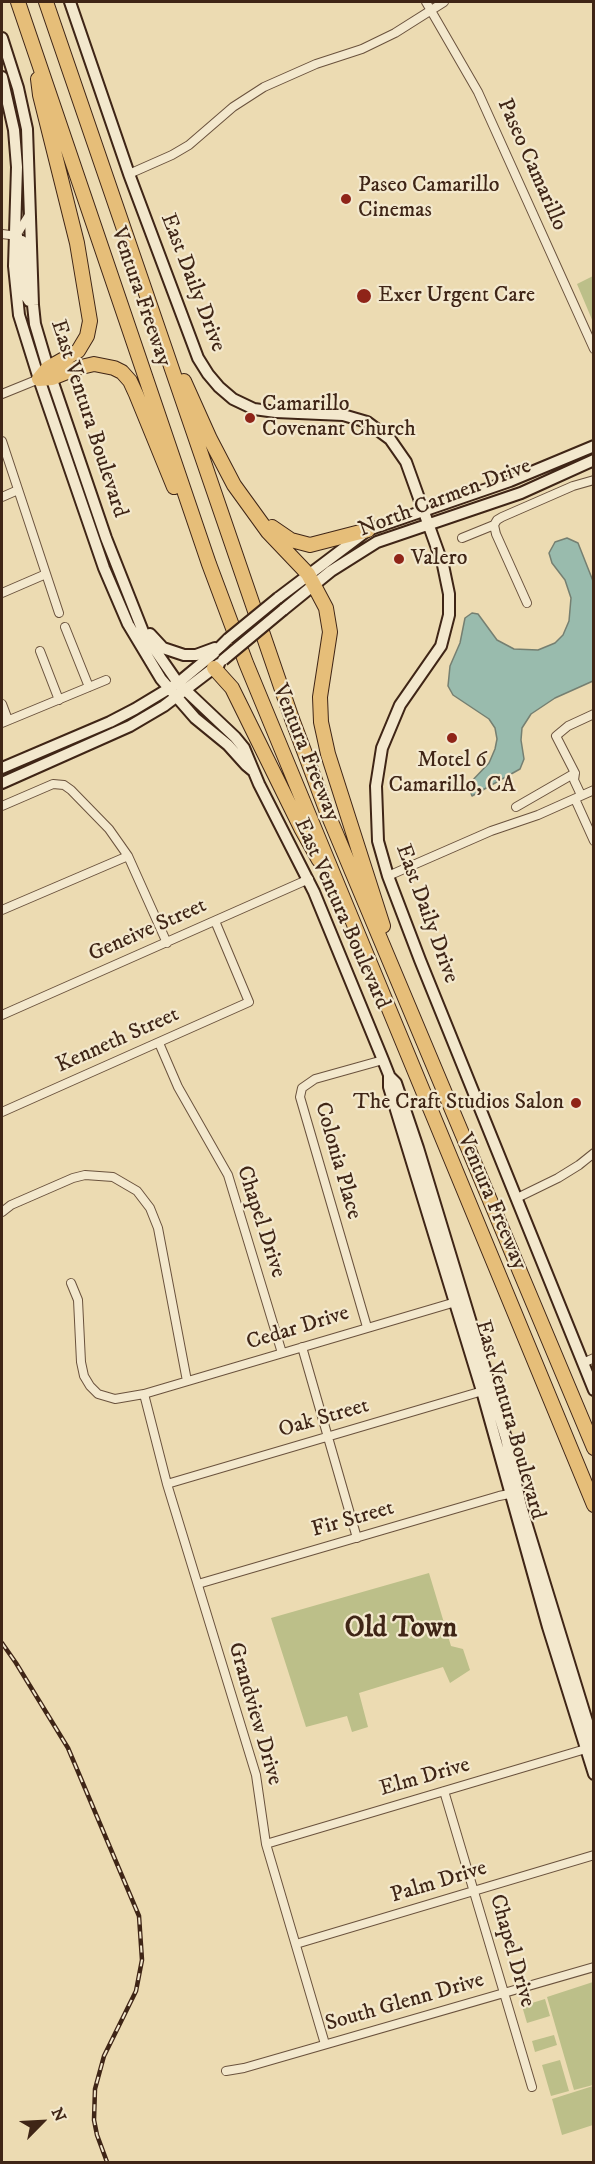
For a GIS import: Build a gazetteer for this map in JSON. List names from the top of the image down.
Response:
{
  "streets": {
    "highway": ["Ventura Freeway"],
    "main road": ["East Daily Drive", "East Ventura Boulevard", "North Carmen Drive"],
    "street": [
      "Paseo Camarillo",
      "Geneive Street",
      "Kenneth Street",
      "Colonia Place",
      "Chapel Drive",
      "Cedar Drive",
      "Oak Street",
      "Fir Street",
      "Grandview Drive",
      "Elm Drive",
      "Palm Drive",
      "South Glenn Drive"
    ]
  },
  "crossings": [
    ["East Daily Drive", "North Carmen Drive"],
    ["East Ventura Boulevard", "North Carmen Drive"],
    ["East Ventura Boulevard", "Geneive Street"],
    ["East Ventura Boulevard", "Colonia Place"],
    ["East Ventura Boulevard", "Cedar Drive"],
    ["East Ventura Boulevard", "Oak Street"],
    ["East Ventura Boulevard", "Fir Street"],
    ["East Ventura Boulevard", "Elm Drive"],
    ["Geneive Street", "Kenneth Street"],
    ["Kenneth Street", "Chapel Drive"],
    ["Colonia Place", "Cedar Drive"],
    ["Chapel Drive", "Cedar Drive"],
    ["Chapel Drive", "Elm Drive"],
    ["Chapel Drive", "Palm Drive"],
    ["Chapel Drive", "South Glenn Drive"],
    ["Cedar Drive", "Grandview Drive"],
    ["Oak Street", "Grandview Drive"],
    ["Fir Street", "Grandview Drive"],
    ["Grandview Drive", "Elm Drive"],
    ["Grandview Drive", "Palm Drive"],
    ["Grandview Drive", "South Glenn Drive"]
  ],
  "districts": ["Old Town"],
  "places": [
    "Paseo Camarillo Cinemas",
    "Exer Urgent Care",
    "Camarillo Covenant Church",
    "Valero",
    "Motel 6 Camarillo, CA",
    "The Craft Studios Salon"
  ],
  "north": "top right"
}
